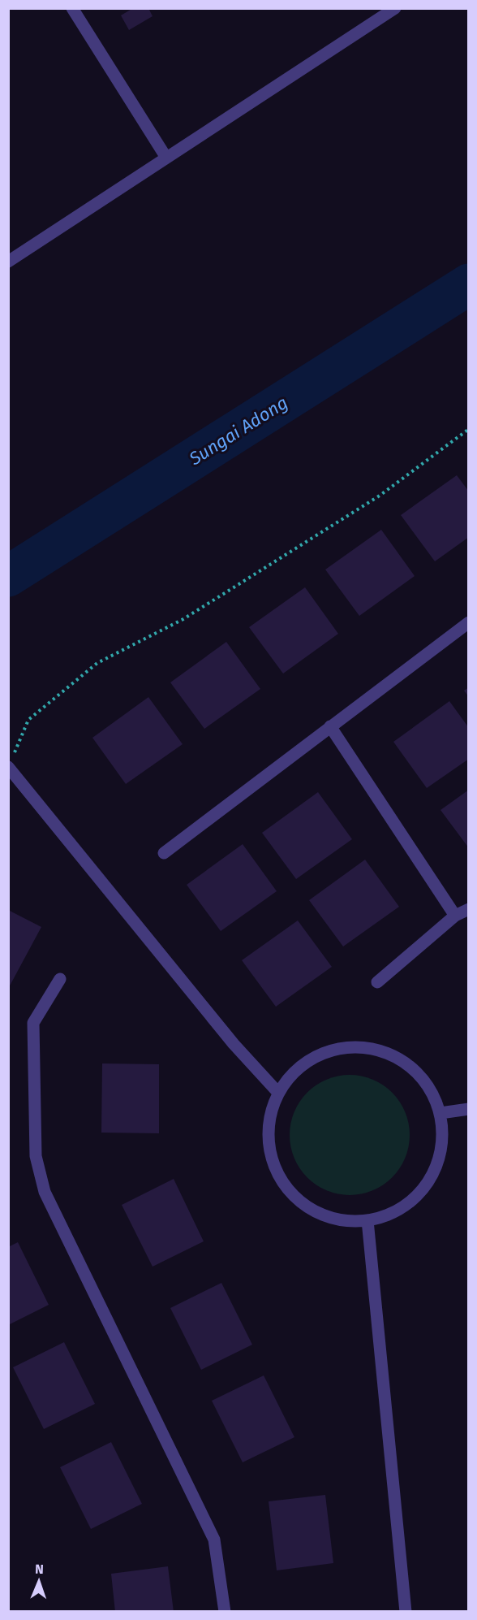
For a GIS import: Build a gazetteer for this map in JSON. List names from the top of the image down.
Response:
{
  "water": ["Sungai Adong"],
  "north": "top"
}
